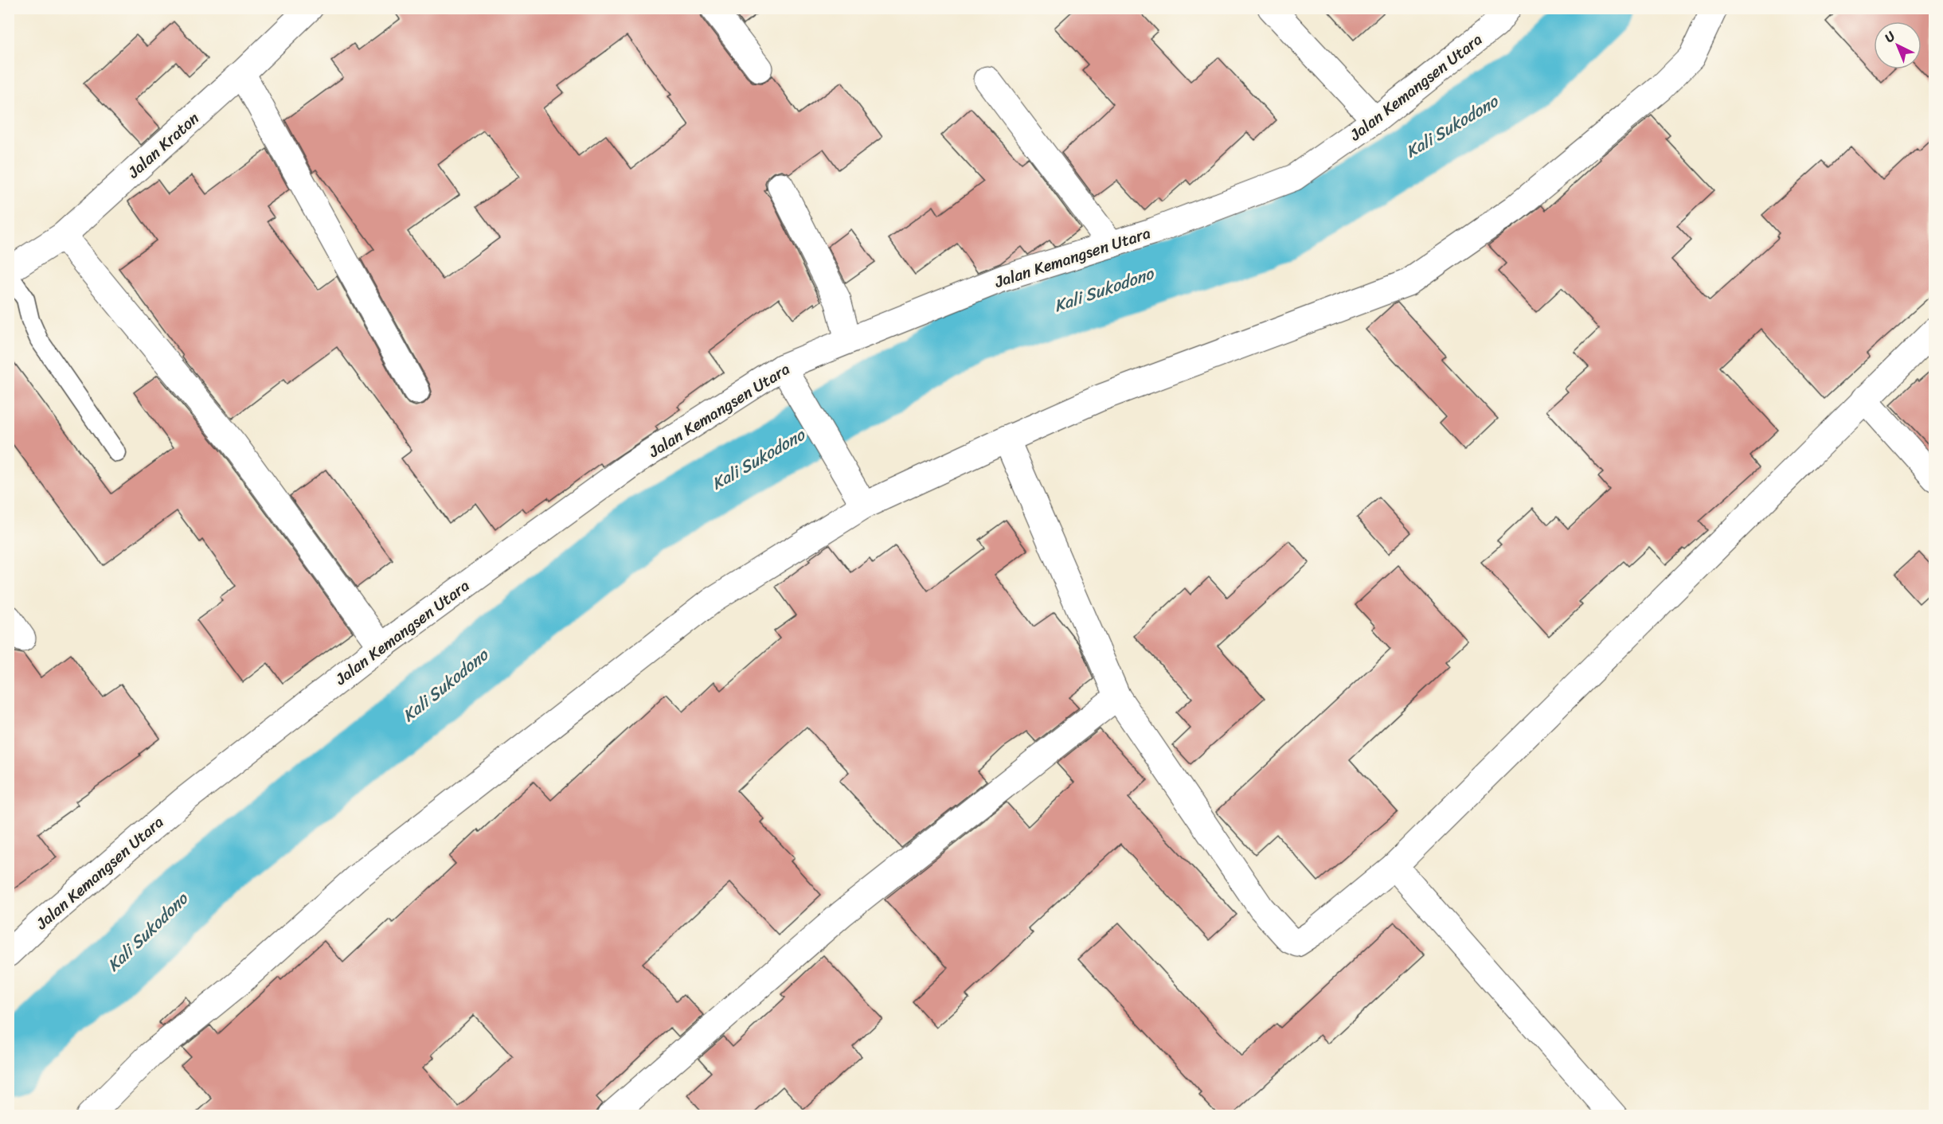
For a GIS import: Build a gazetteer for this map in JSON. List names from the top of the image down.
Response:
{
  "streets": {
    "street": ["Jalan Kemangsen Utara", "Jalan Kraton"]
  },
  "water": ["Kali Sukodono"],
  "north": "top left"
}
